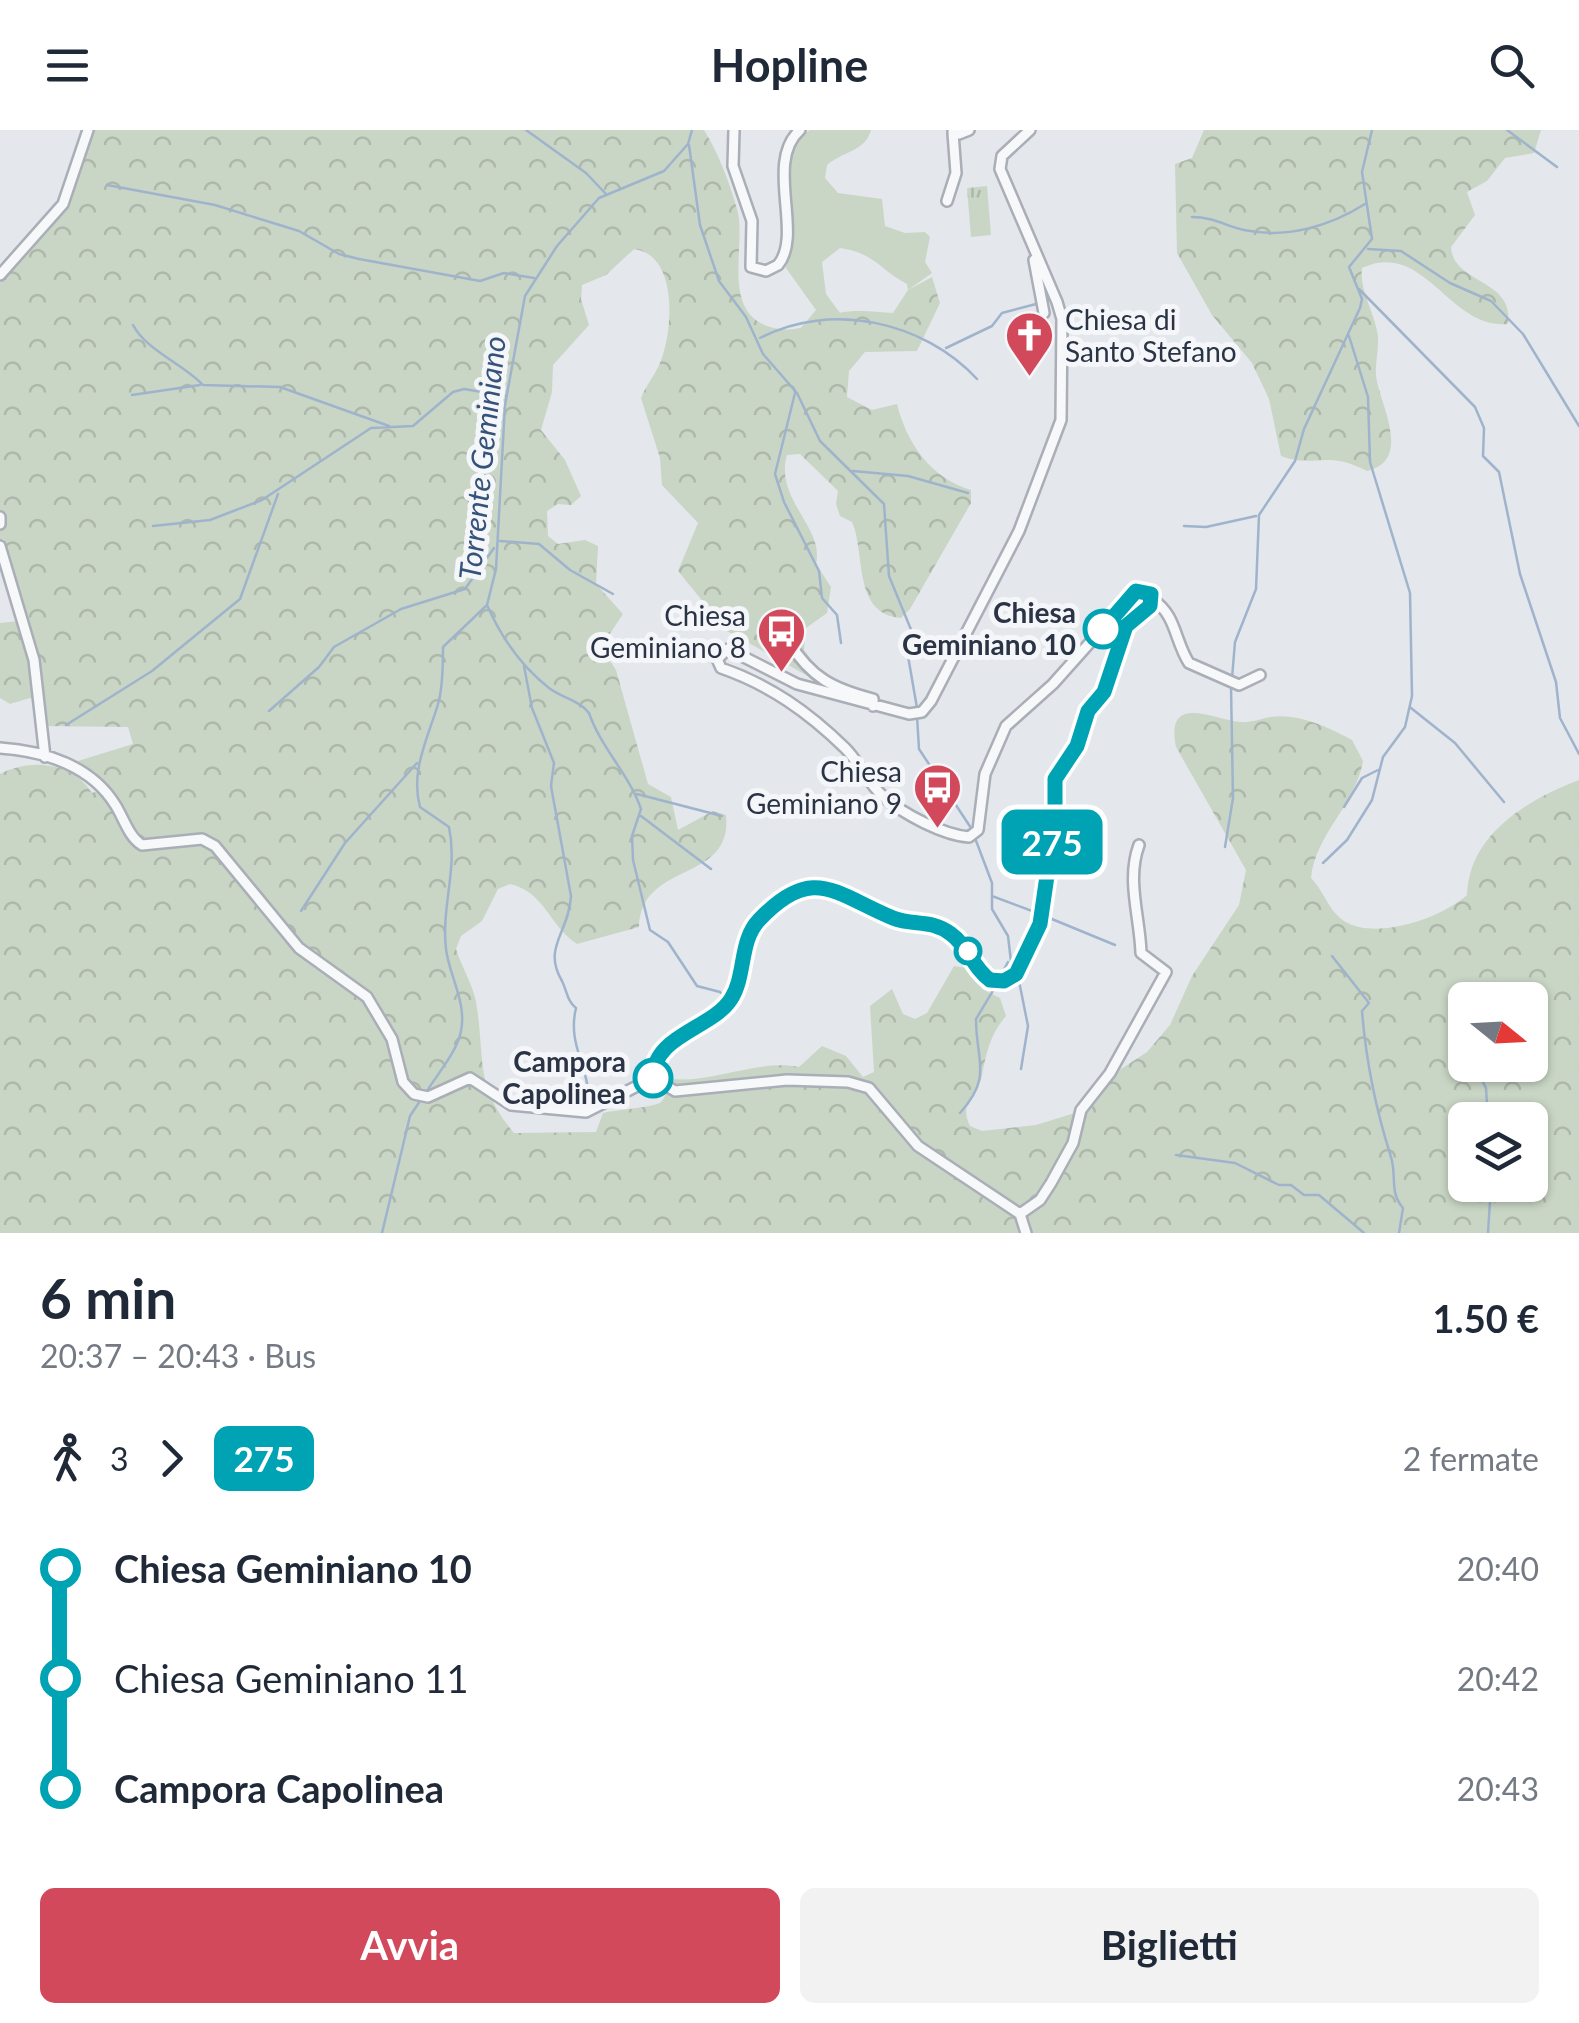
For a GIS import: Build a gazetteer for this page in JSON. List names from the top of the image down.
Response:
{
  "water": ["Torrente Geminiano"],
  "places": {
    "church": ["Chiesa di Santo Stefano"],
    "other": ["Chiesa Geminiano 10", "Campora Capolinea"],
    "bus stop": ["Chiesa Geminiano 8", "Chiesa Geminiano 9"]
  },
  "lines": ["bus line 275"],
  "north": "right",
  "page": {
    "header": "Hopline",
    "on_map": "275",
    "heading": ["6 min", "20:37 – 20:43 · Bus", "1.50 €"],
    "legs": ["3", "275", "2 fermate"],
    "list": [
      {
        "name": "Chiesa Geminiano 10",
        "value": "20:40"
      },
      {
        "name": "Chiesa Geminiano 11",
        "value": "20:42"
      },
      {
        "name": "Campora Capolinea",
        "value": "20:43"
      }
    ],
    "buttons": ["Avvia", "Biglietti"]
  }
}
